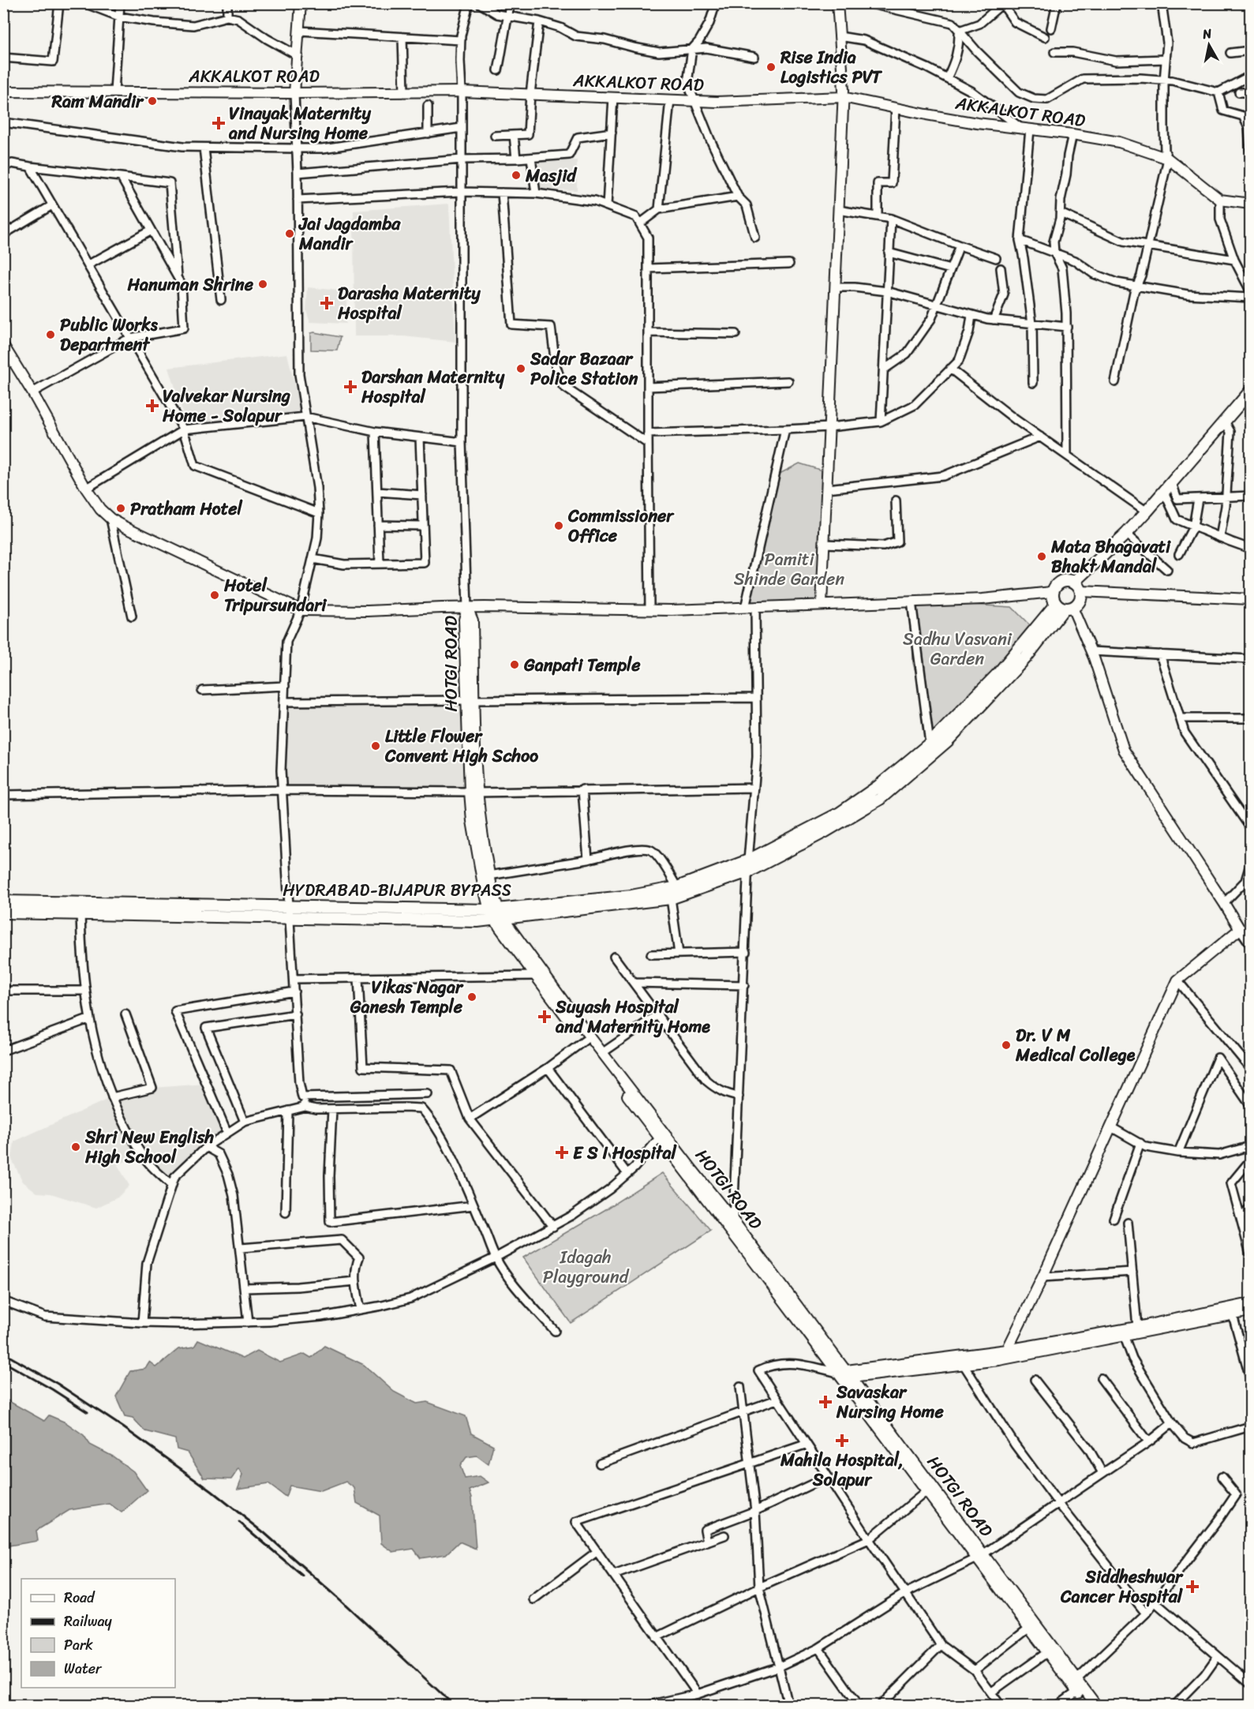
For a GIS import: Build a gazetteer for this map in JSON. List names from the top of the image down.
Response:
{
  "streets": {
    "main road": ["AKKALKOT ROAD", "HOTGI ROAD", "HYDRABAD-BIJAPUR BYPASS"]
  },
  "crossings": [
    ["HOTGI ROAD", "HYDRABAD-BIJAPUR BYPASS"]
  ],
  "parks": ["Pamiti Shinde Garden", "Sadhu Vasvani Garden", "Idagah Playground"],
  "places": {
    "other": [
      "Rise India Logistics PVT",
      "Ram Mandir",
      "Masjid",
      "Jai Jagdamba Mandir",
      "Hanuman Shrine",
      "Public Works Department",
      "Sadar Bazaar Police Station",
      "Pratham Hotel",
      "Commissioner Office",
      "Mata Bhagavati Bhakt Mandal",
      "Hotel Tripursundari",
      "Ganpati Temple",
      "Little Flower Convent High Schoo",
      "Vikas Nagar Ganesh Temple",
      "Dr. V M Medical College",
      "Shri New English High School"
    ],
    "health": [
      "Vinayak Maternity and Nursing Home",
      "Darasha Maternity Hospital",
      "Darshan Maternity Hospital",
      "Valvekar Nursing Home - Solapur",
      "Suyash Hospital and Maternity Home",
      "E S I Hospital",
      "Savaskar Nursing Home",
      "Mahila Hospital, Solapur",
      "Siddheshwar Cancer Hospital"
    ]
  },
  "legend": [
    "Road",
    "Railway",
    "Park",
    "Water"
  ],
  "north": "top"
}
